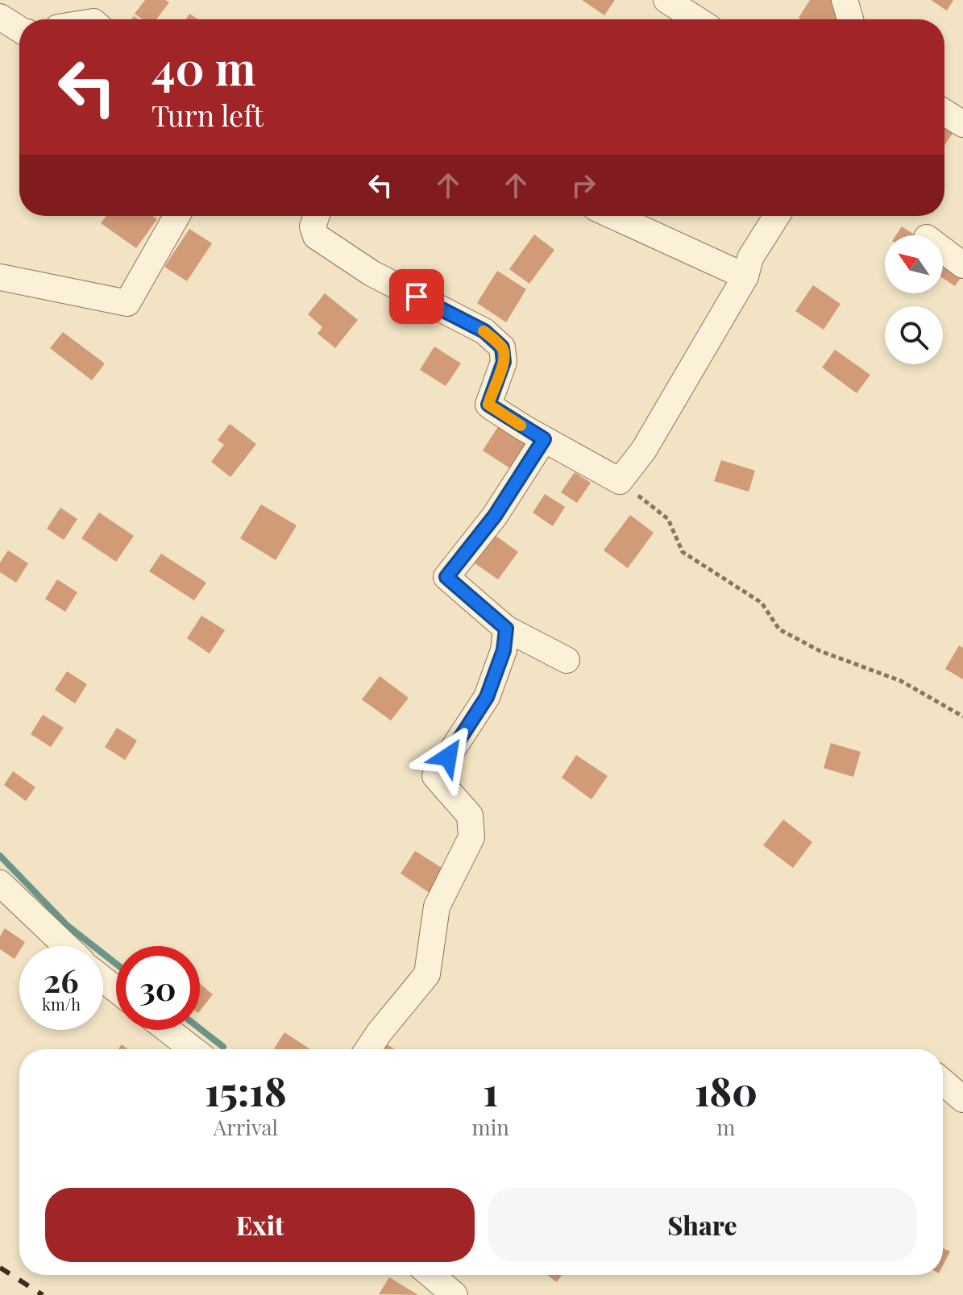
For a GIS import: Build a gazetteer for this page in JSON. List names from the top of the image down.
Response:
{
  "north": "top left",
  "page": {
    "turn": ["40 m", "Turn left"],
    "speed": "26 km/h",
    "limit": "30",
    "eta": [
      "15:18",
      "Arrival",
      "1",
      "min",
      "180",
      "m"
    ],
    "buttons": ["Exit", "Share"]
  }
}
